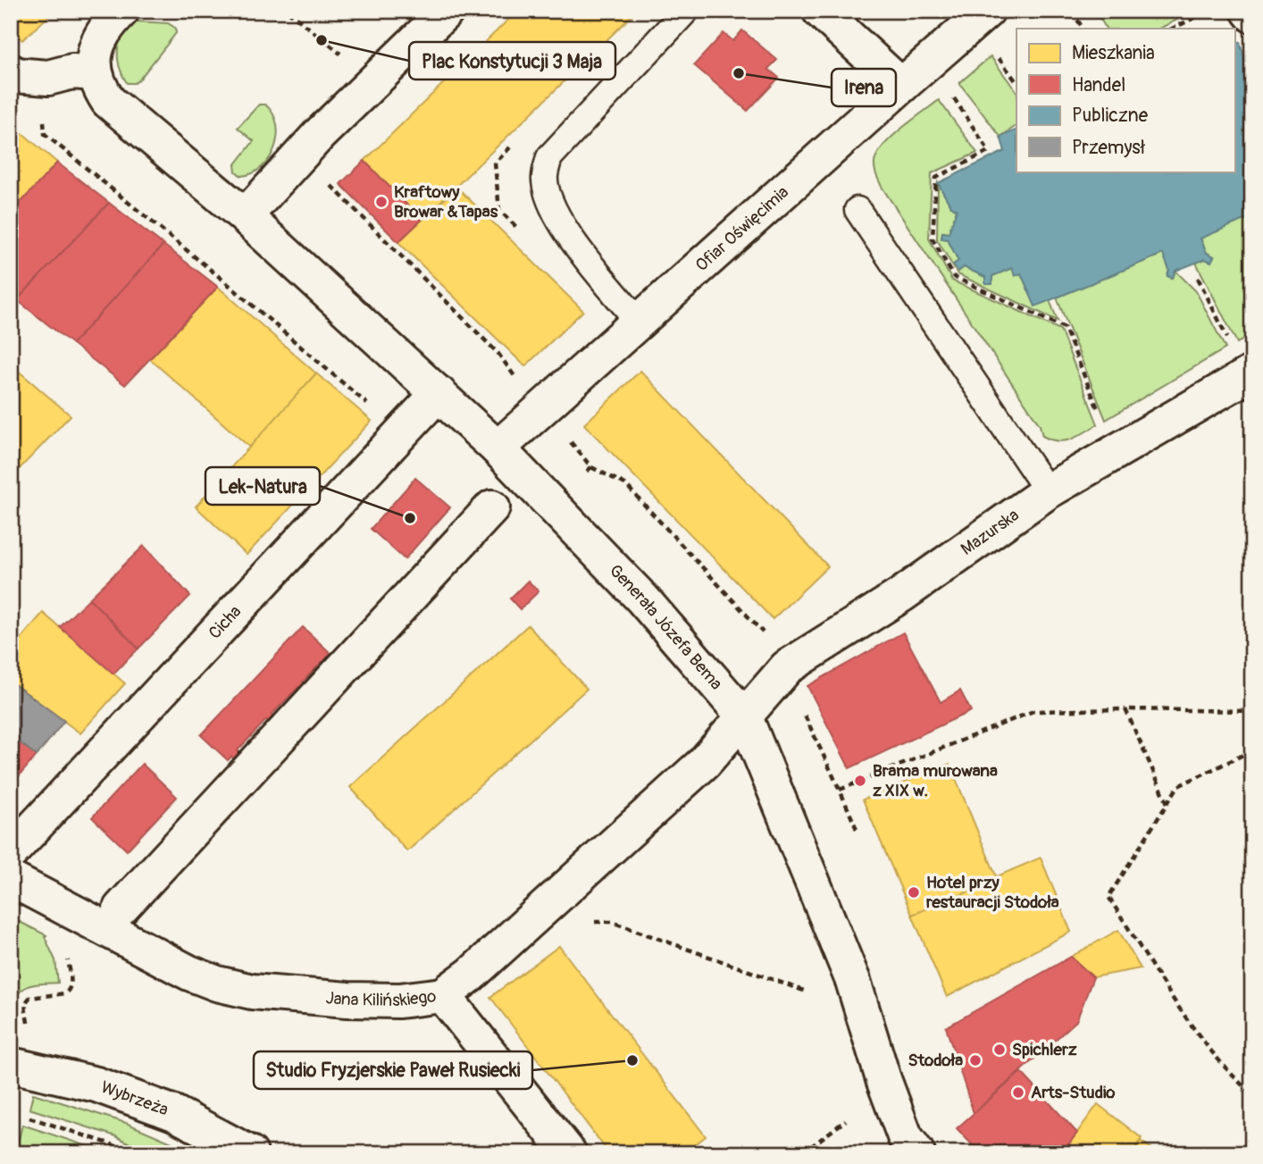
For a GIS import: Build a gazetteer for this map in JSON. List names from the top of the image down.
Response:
{
  "streets": {
    "street": [
      "Ofiar Oświęcimia",
      "Mazurska",
      "Cicha",
      "Generała Józefa Bema",
      "Jana Kilińskiego",
      "Wybrzeża"
    ]
  },
  "crossings": [
    ["Ofiar Oświęcimia", "Generała Józefa Bema"],
    ["Mazurska", "Generała Józefa Bema"],
    ["Mazurska", "Jana Kilińskiego"],
    ["Cicha", "Generała Józefa Bema"],
    ["Generała Józefa Bema", "Jana Kilińskiego"]
  ],
  "places": [
    "Plac Konstytucji 3 Maja",
    "Irena",
    "Kraftowy Browar &Tapas",
    "Lek-Natura",
    "Brama murowana z XIX w.",
    "Hotel przy restauracji Stodoła",
    "Spichlerz",
    "Studio Fryzjerskie Paweł Rusiecki",
    "Stodoła",
    "Arts-Studio"
  ],
  "legend": [
    "Mieszkania",
    "Handel",
    "Publiczne",
    "Przemysł"
  ]
}
